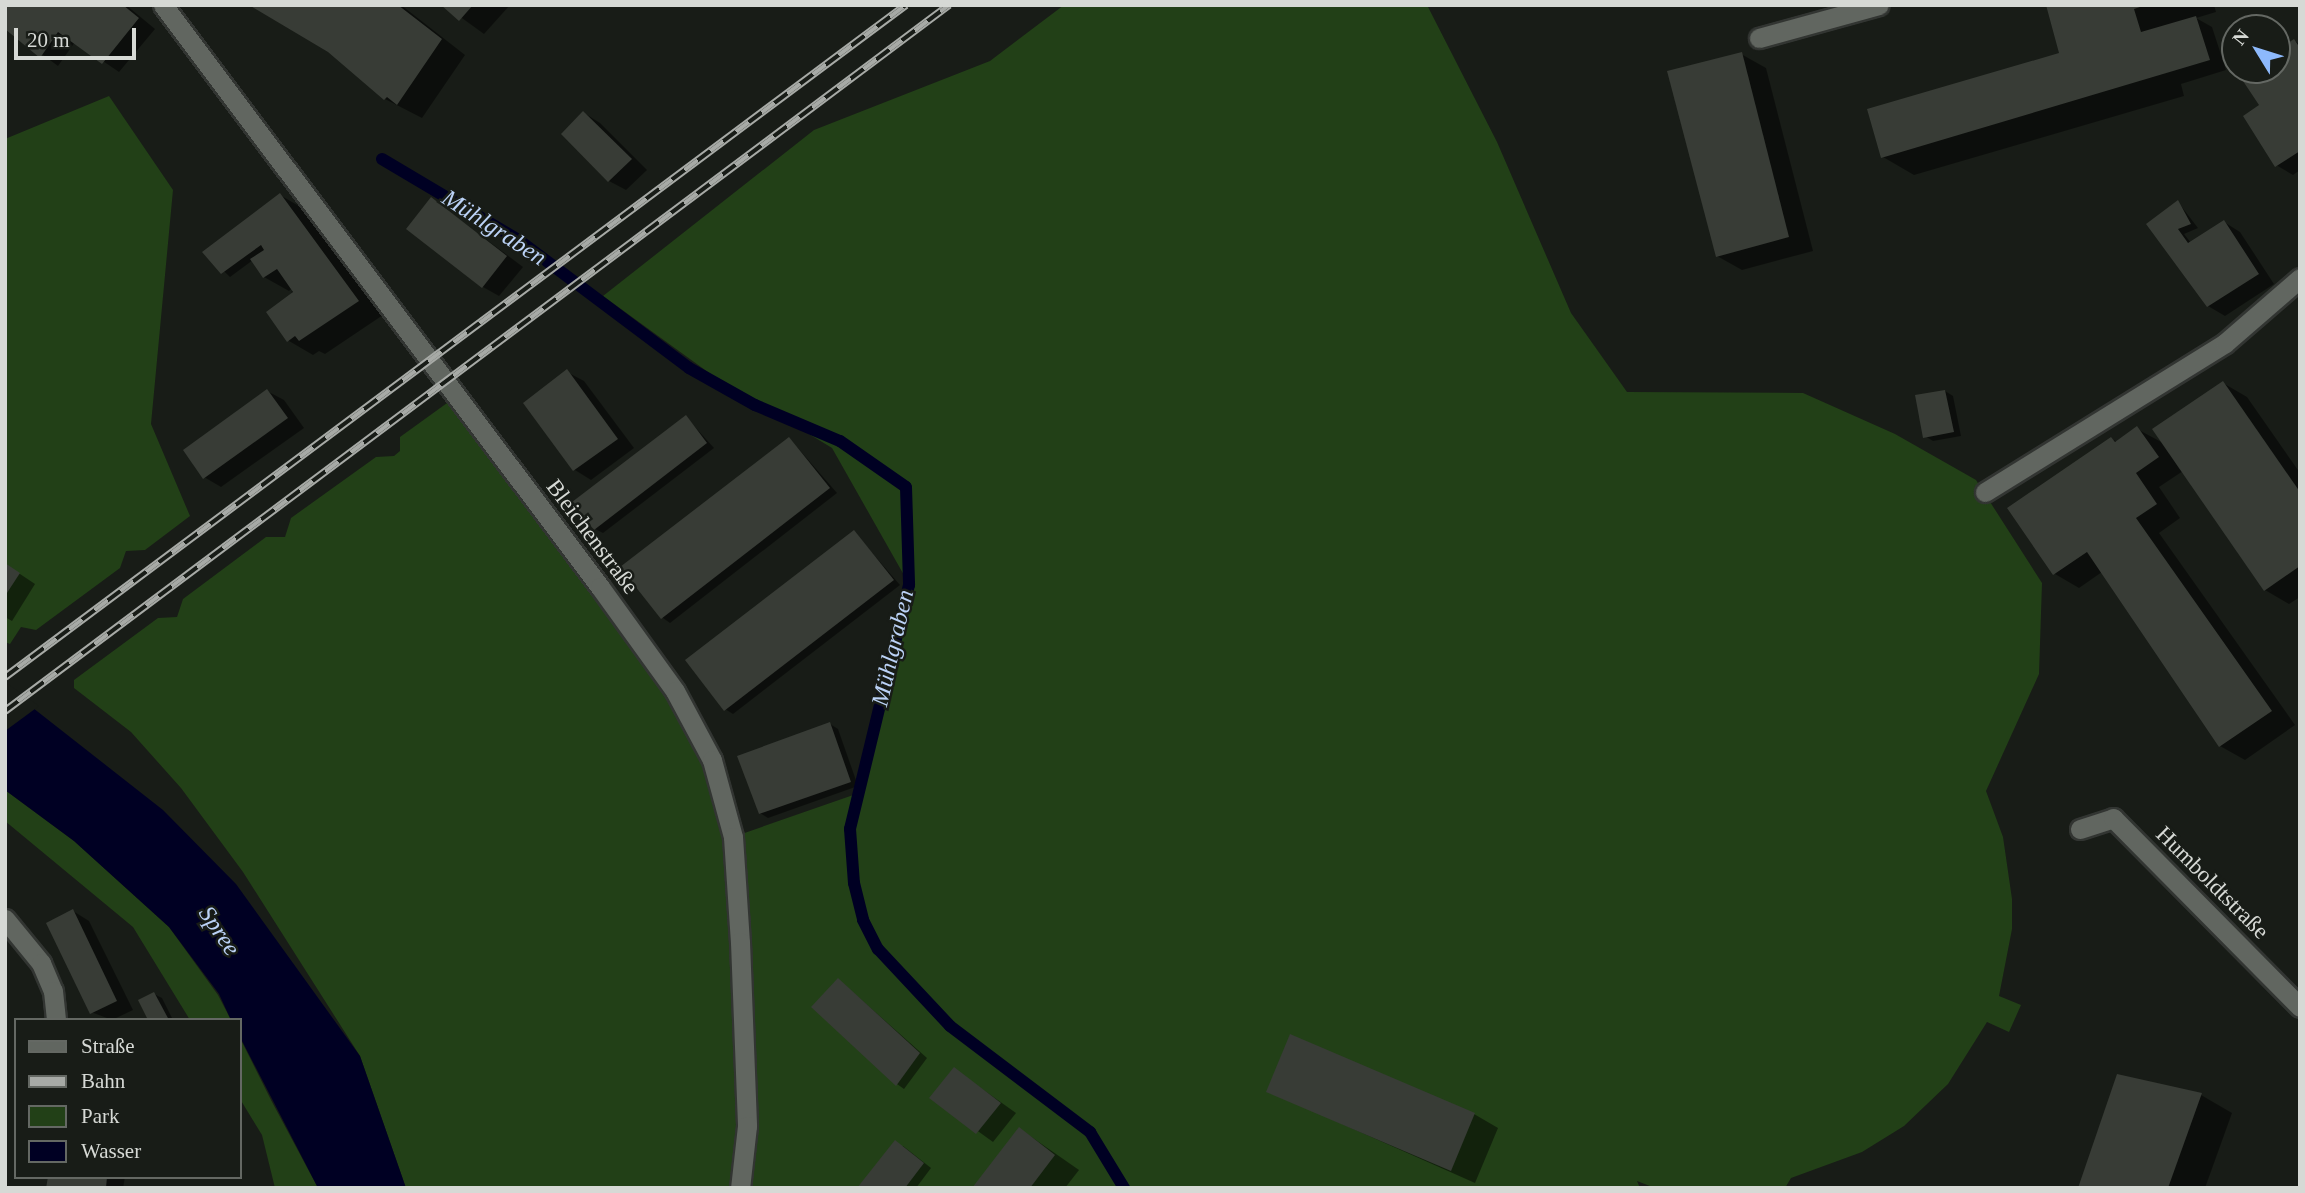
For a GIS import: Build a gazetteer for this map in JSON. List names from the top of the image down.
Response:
{
  "streets": {
    "street": ["Bleichenstraße", "Humboldtstraße"]
  },
  "water": ["Mühlgraben", "Spree"],
  "legend": [
    "Straße",
    "Bahn",
    "Park",
    "Wasser"
  ],
  "scale_bar": "20 m",
  "north": "top left"
}
